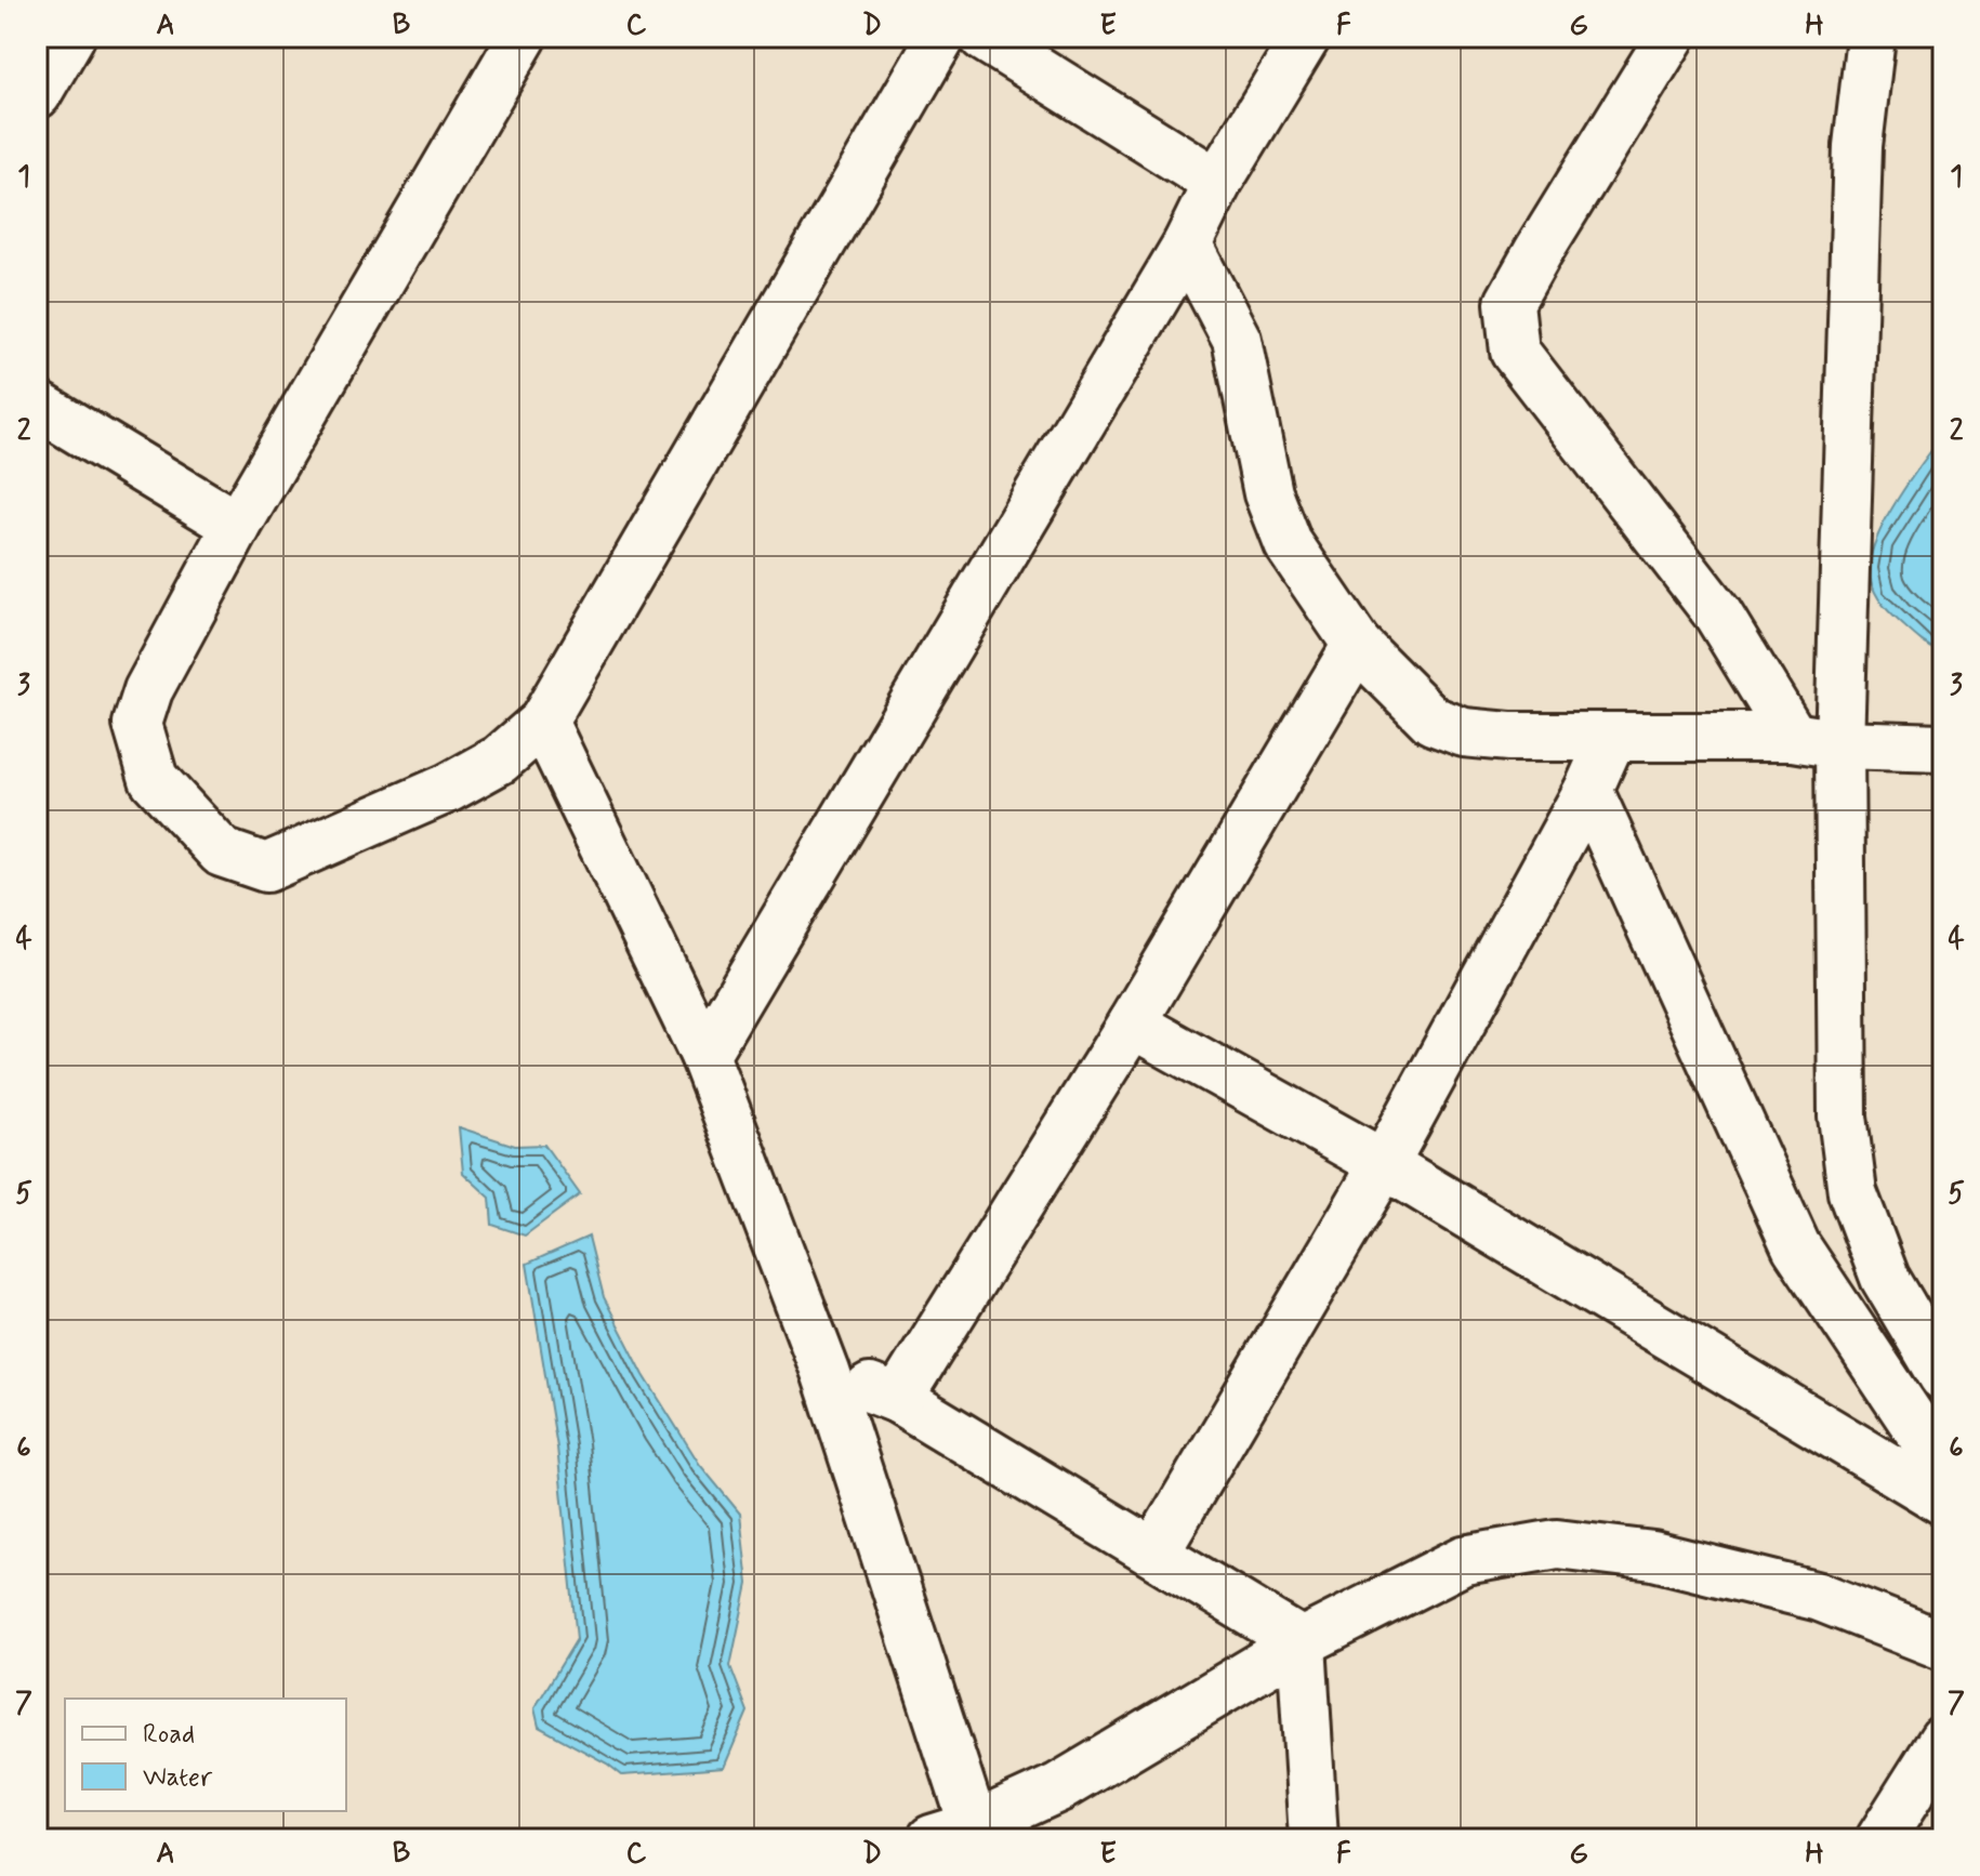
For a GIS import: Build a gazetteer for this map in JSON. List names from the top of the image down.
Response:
{
  "legend": ["Road", "Water"],
  "grid": {
    "columns": [
      "A",
      "B",
      "C",
      "D",
      "E",
      "F",
      "G",
      "H"
    ],
    "rows": [
      "1",
      "2",
      "3",
      "4",
      "5",
      "6",
      "7"
    ]
  }
}
